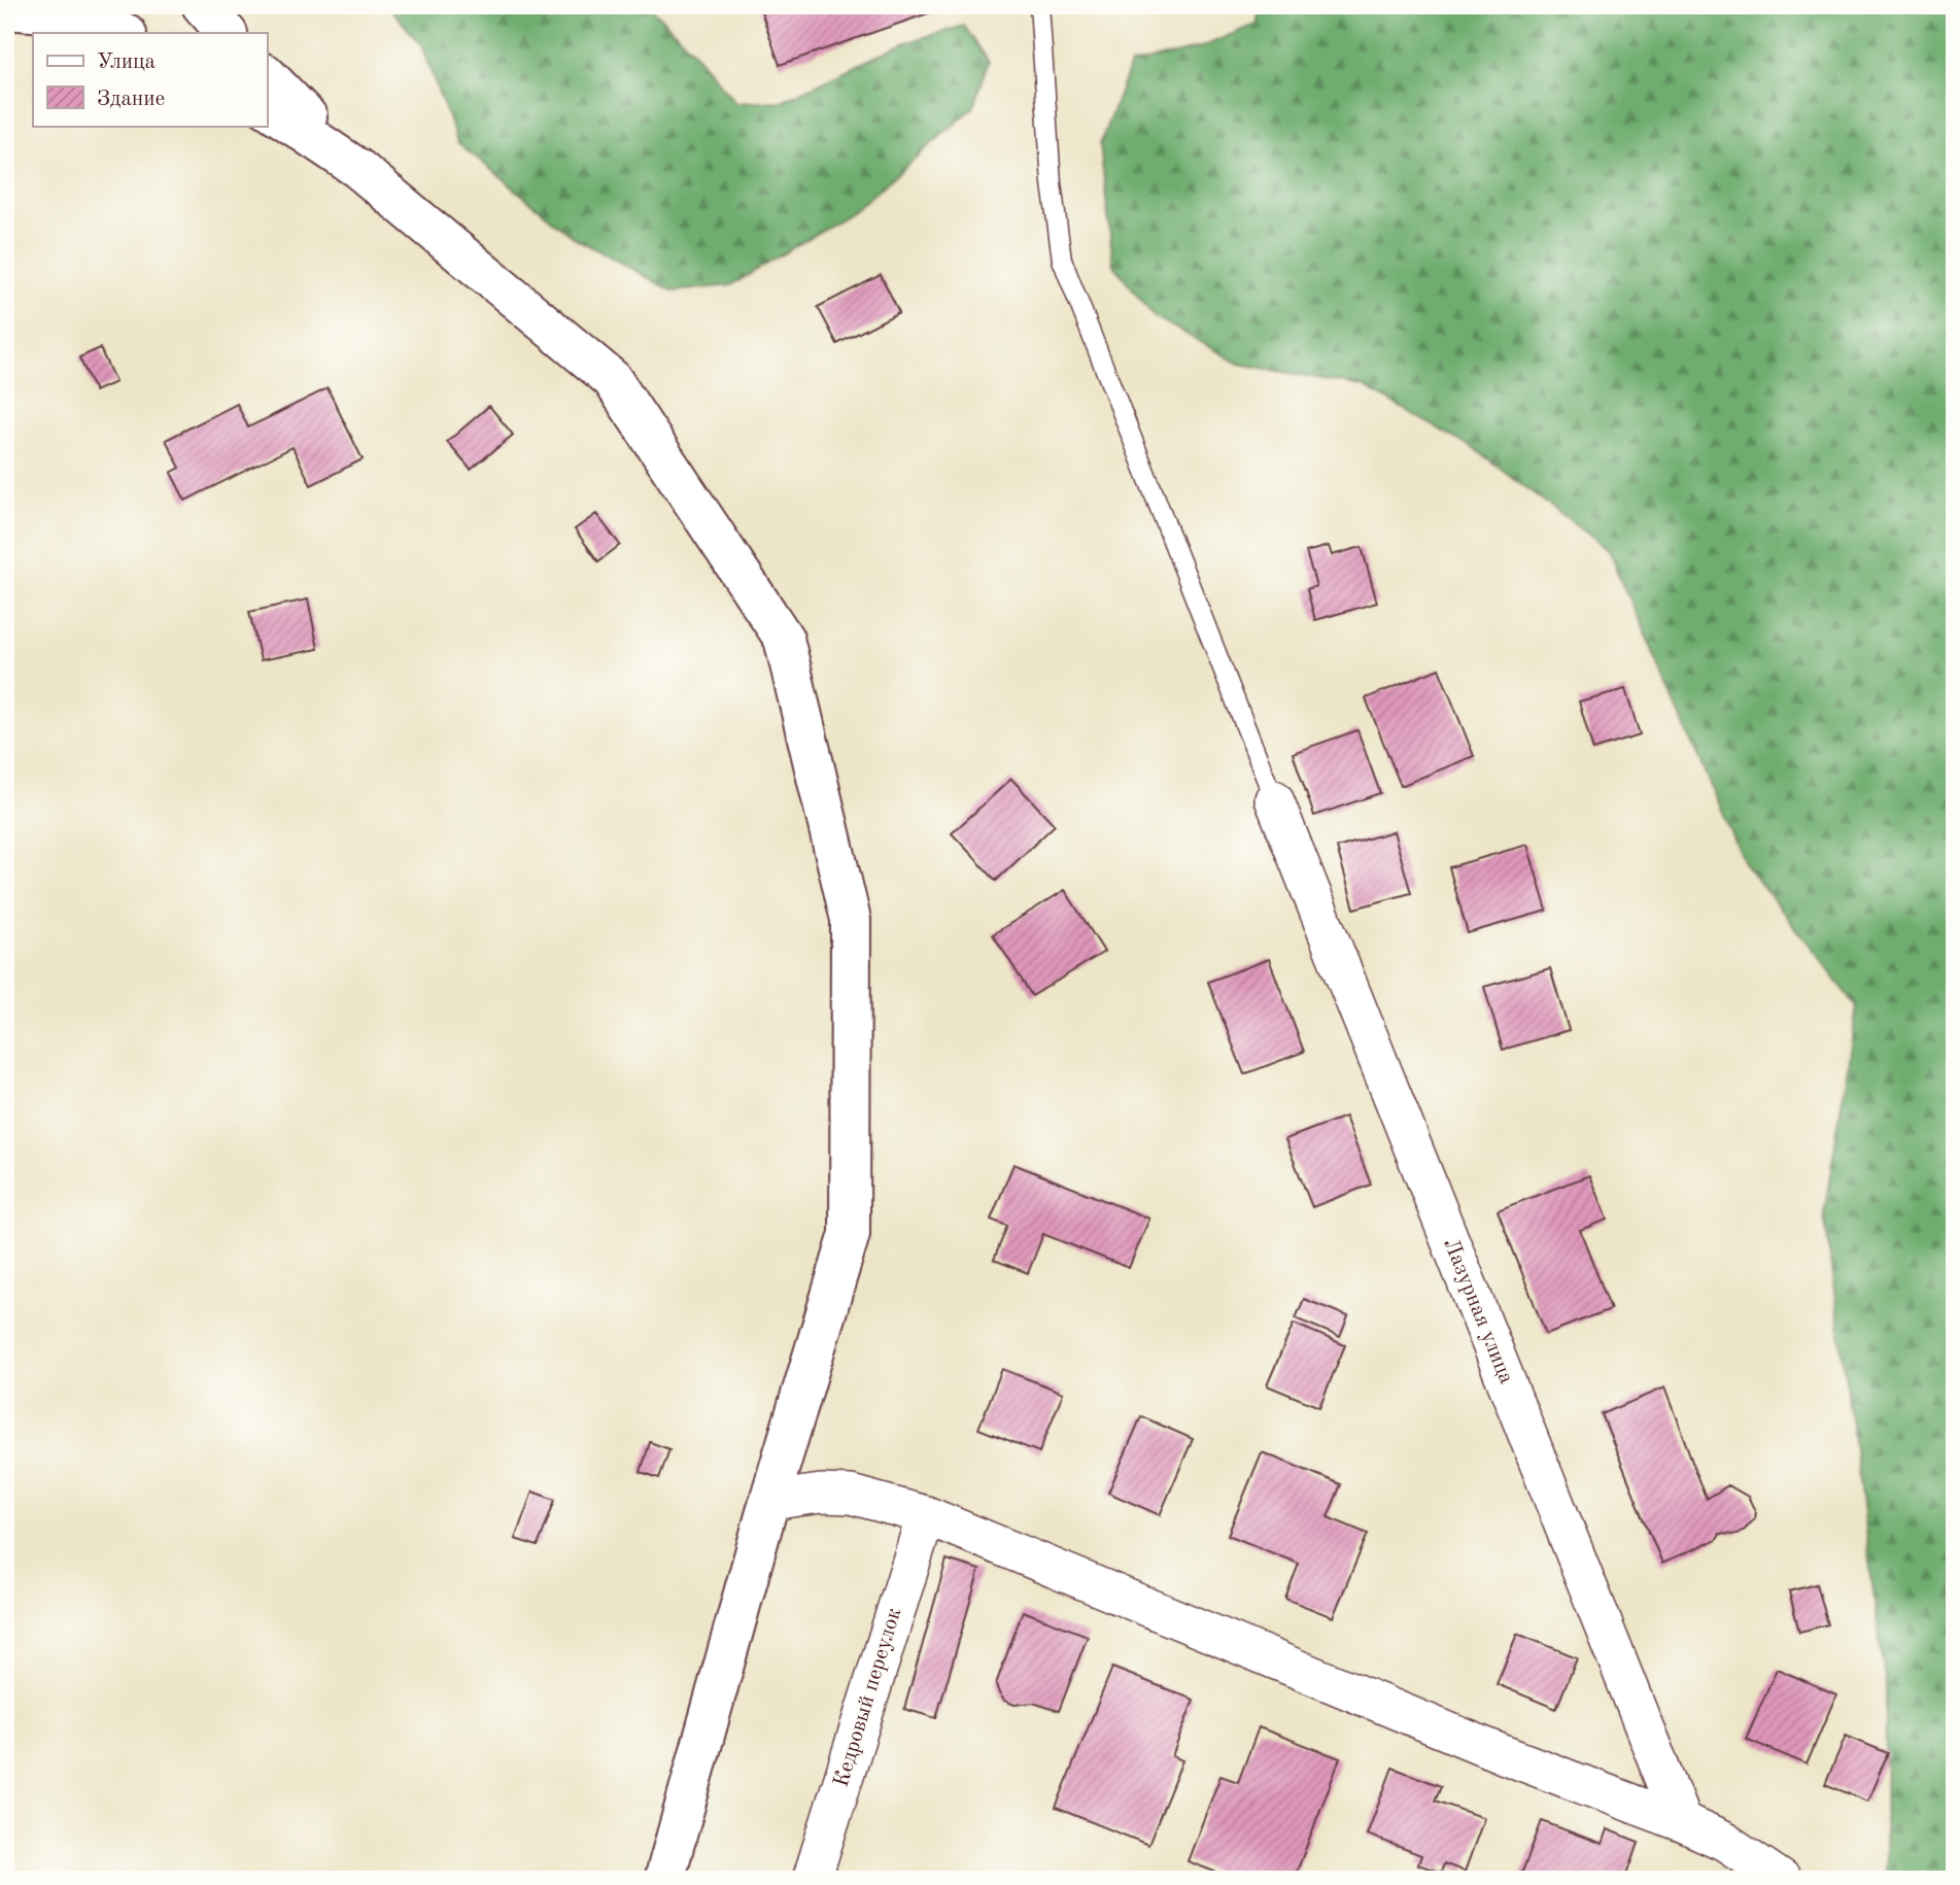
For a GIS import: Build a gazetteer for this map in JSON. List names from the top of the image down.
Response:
{
  "streets": {
    "street": ["Лазурная улица", "Кедровый переулок"]
  },
  "legend": ["Улица", "Здание"]
}
